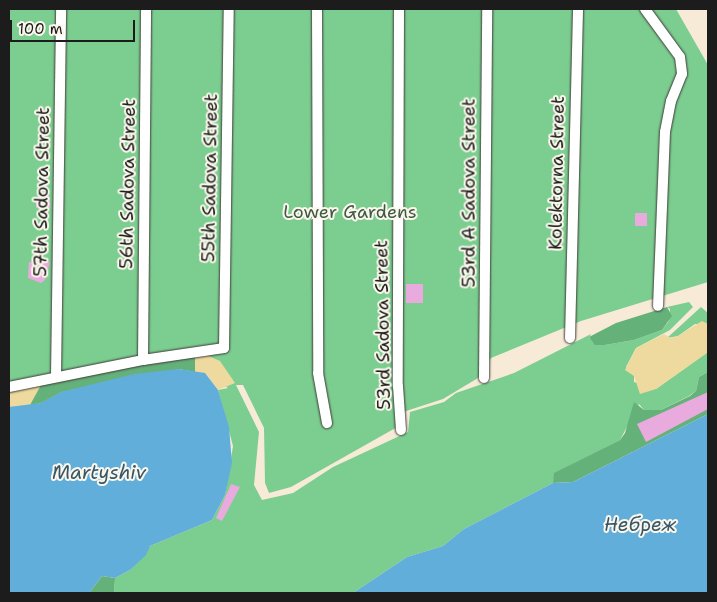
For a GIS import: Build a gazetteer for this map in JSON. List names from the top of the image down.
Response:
{
  "streets": {
    "street": [
      "Kolektorna Street",
      "55th Sadova Street",
      "56th Sadova Street",
      "57th Sadova Street",
      "53rd A Sadova Street",
      "53rd Sadova Street"
    ]
  },
  "crossings": [
    ["55th Sadova Street", "56th Sadova Street"]
  ],
  "water": ["Martyshiv", "Небреж"],
  "parks": ["Lower Gardens"],
  "scale_bar": "100 m"
}
